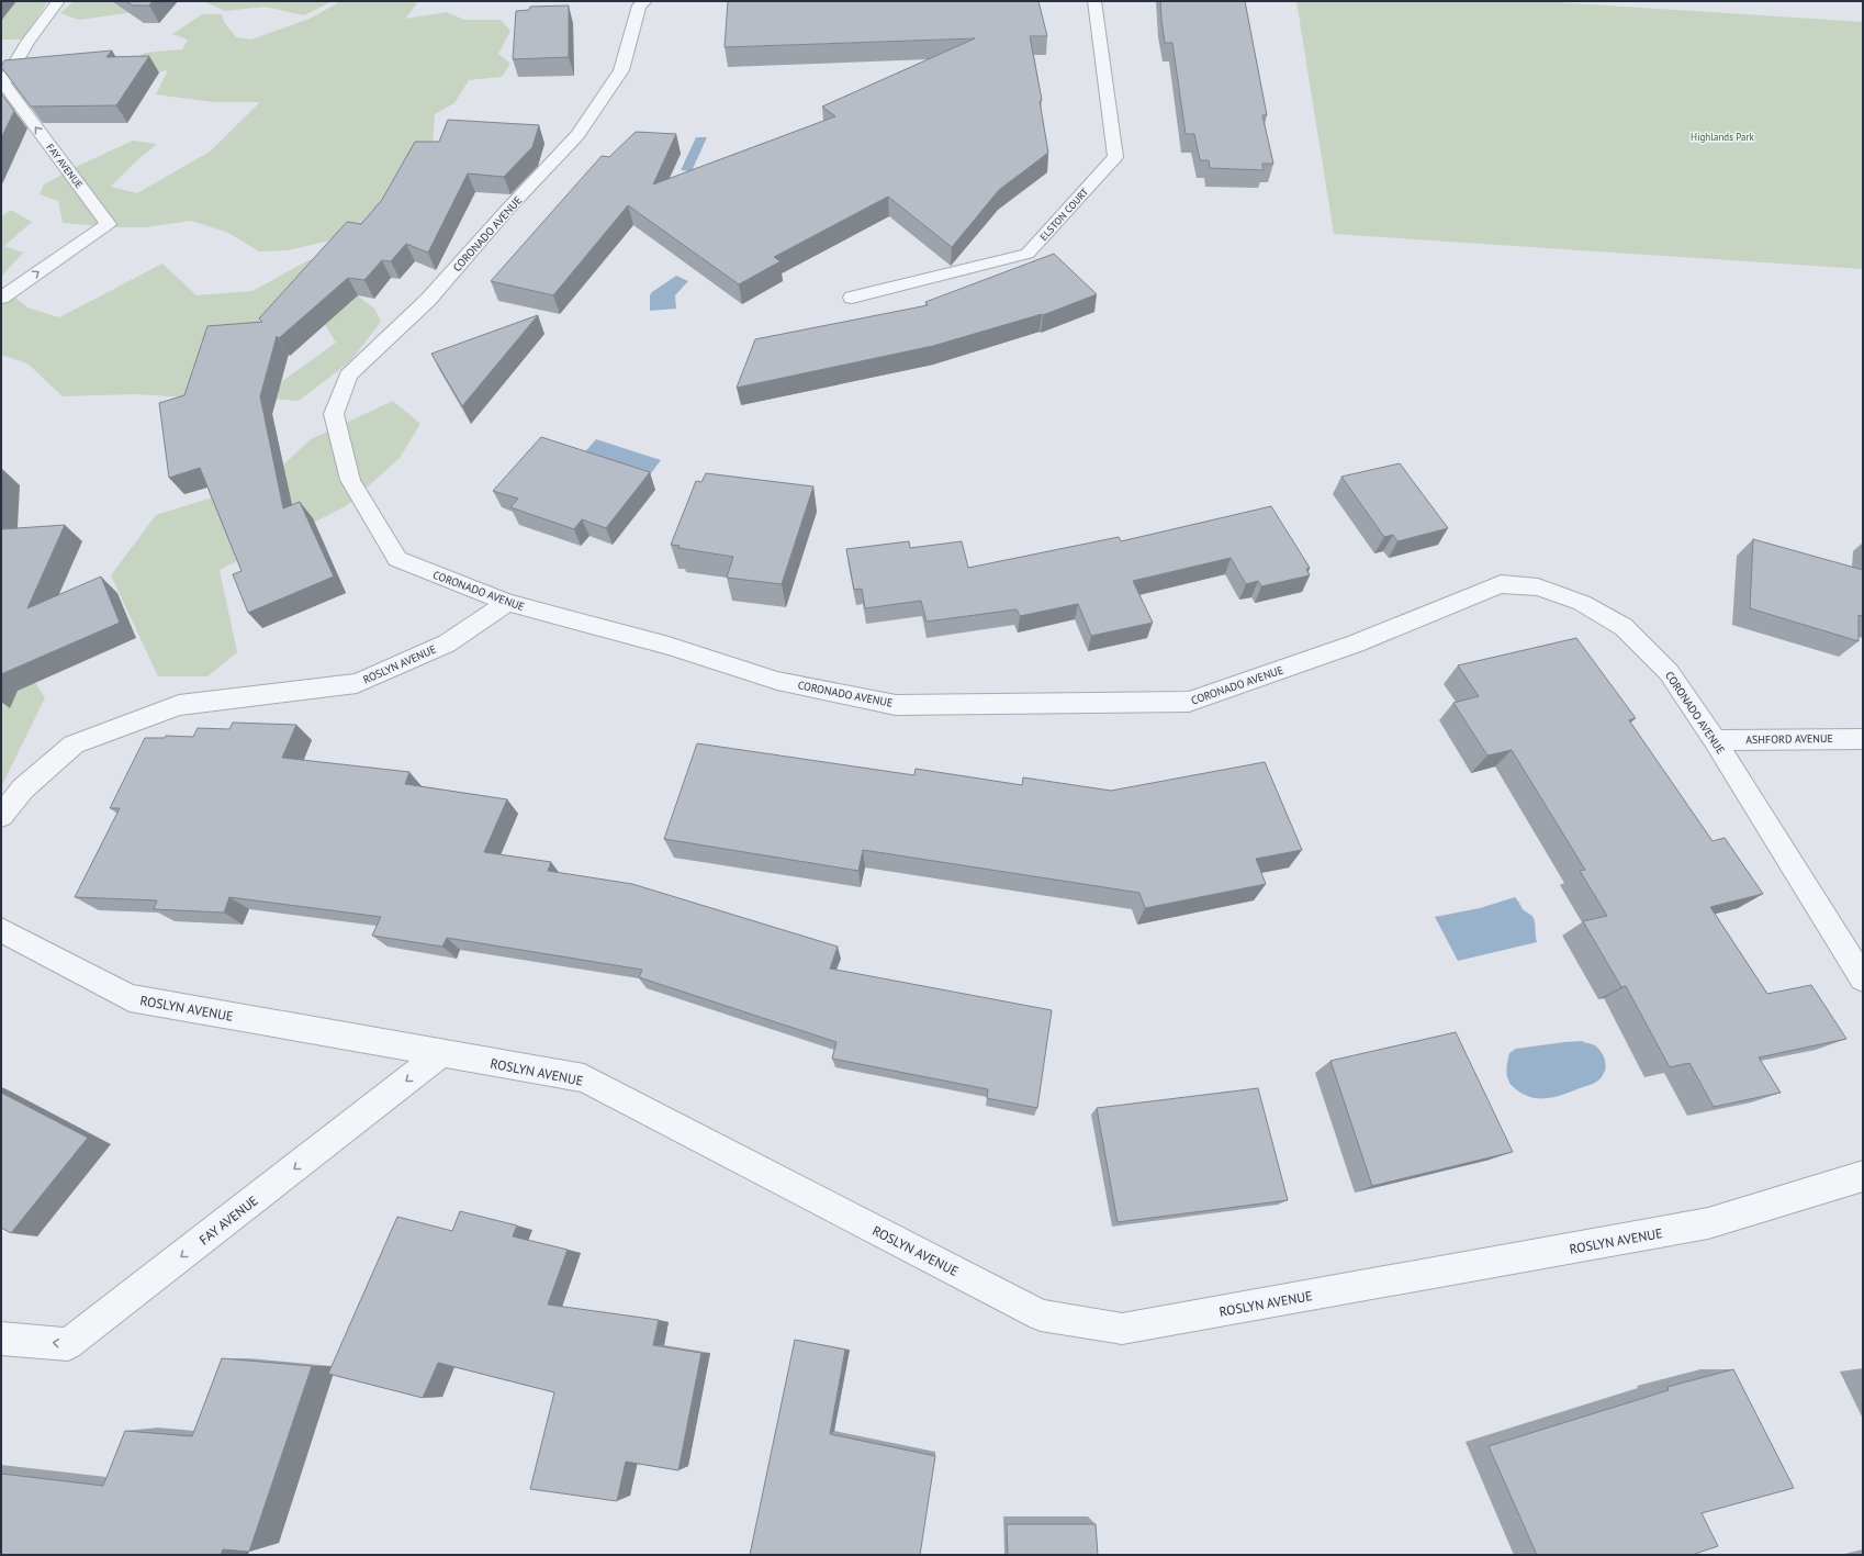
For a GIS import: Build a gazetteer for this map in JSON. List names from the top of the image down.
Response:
{
  "streets": {
    "street": [
      "FAY AVENUE",
      "ELSTON COURT",
      "CORONADO AVENUE",
      "ROSLYN AVENUE",
      "ASHFORD AVENUE"
    ]
  },
  "crossings": [
    ["FAY AVENUE", "ROSLYN AVENUE"],
    ["CORONADO AVENUE", "ROSLYN AVENUE"],
    ["CORONADO AVENUE", "ASHFORD AVENUE"]
  ],
  "parks": ["Highlands Park"]
}
